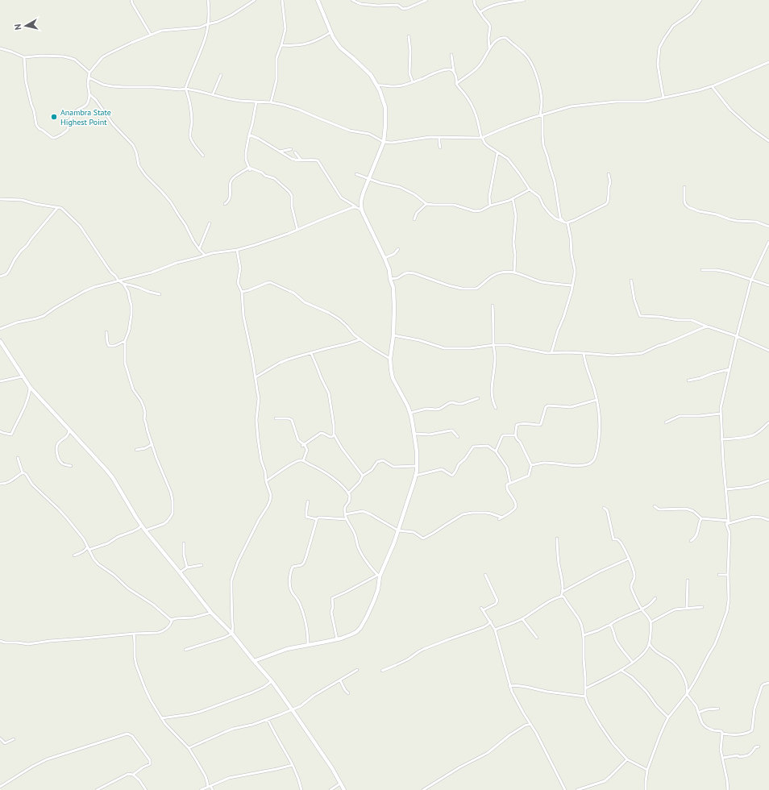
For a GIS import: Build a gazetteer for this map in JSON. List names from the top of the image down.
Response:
{
  "places": ["Anambra State Highest Point"],
  "north": "left"
}
